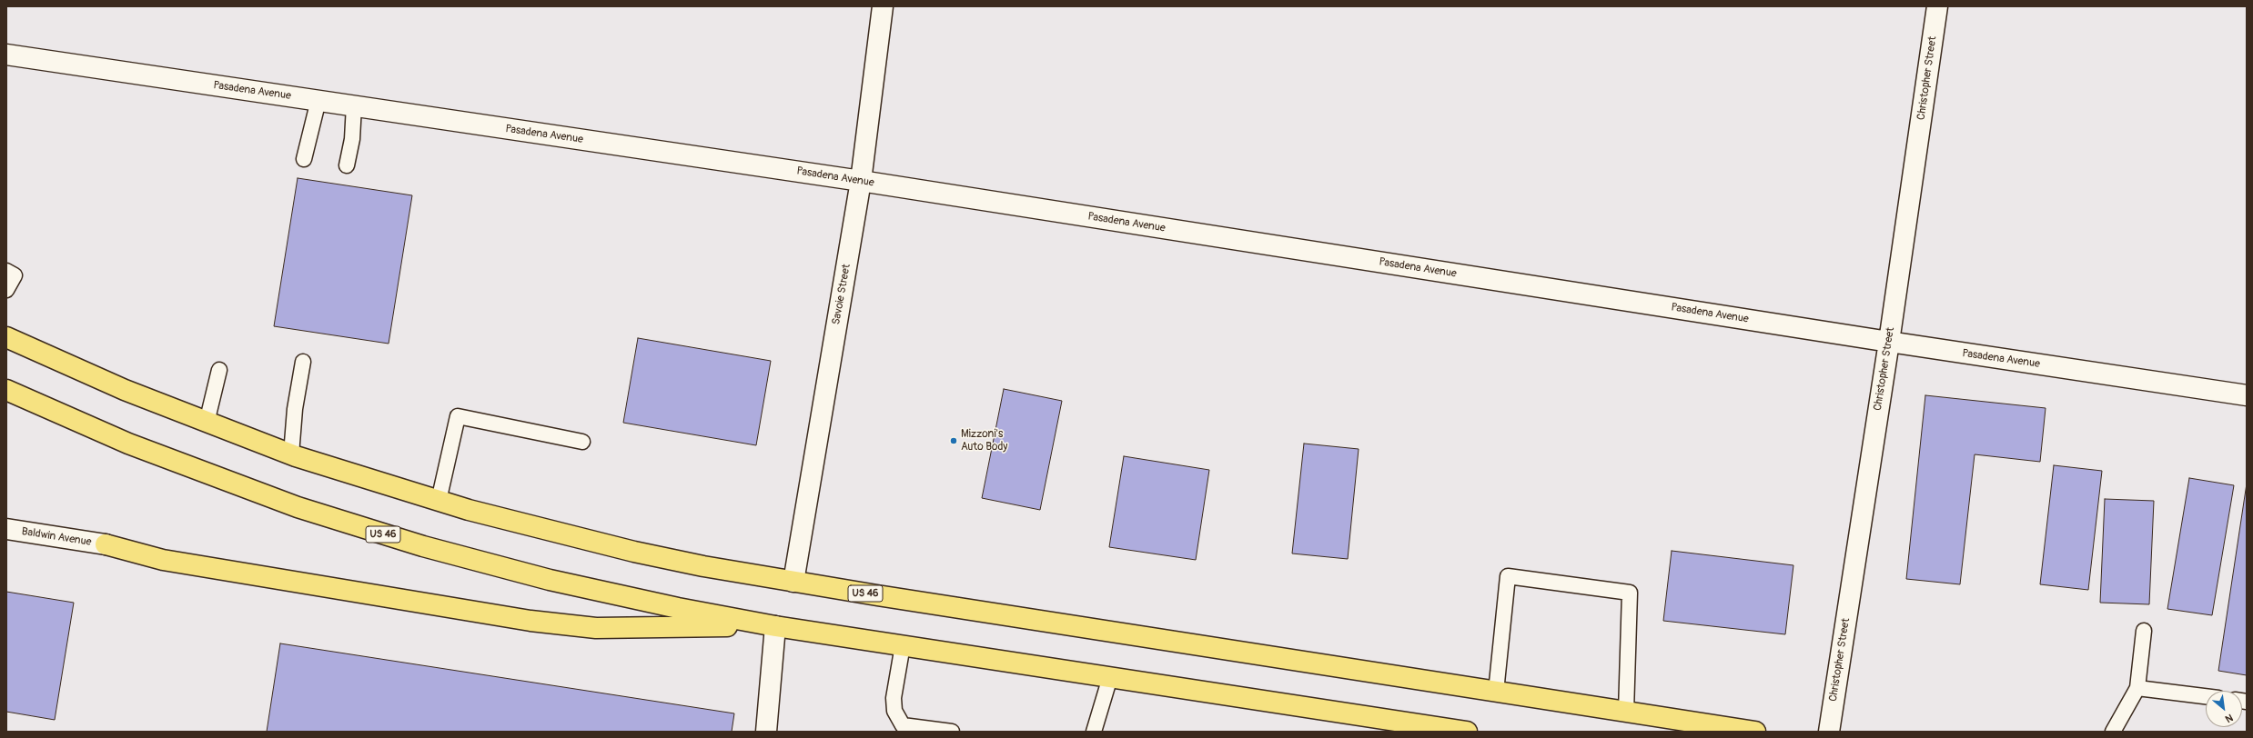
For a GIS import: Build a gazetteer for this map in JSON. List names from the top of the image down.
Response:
{
  "streets": {
    "highway": ["US 46"],
    "street": [
      "Christopher Street",
      "Pasadena Avenue",
      "Savoie Street",
      "Baldwin Avenue"
    ]
  },
  "crossings": [
    ["Christopher Street", "Pasadena Avenue"],
    ["Pasadena Avenue", "Savoie Street"],
    ["Savoie Street", "US 46"]
  ],
  "places": ["Mizzoni's Auto Body"],
  "north": "bottom right"
}
